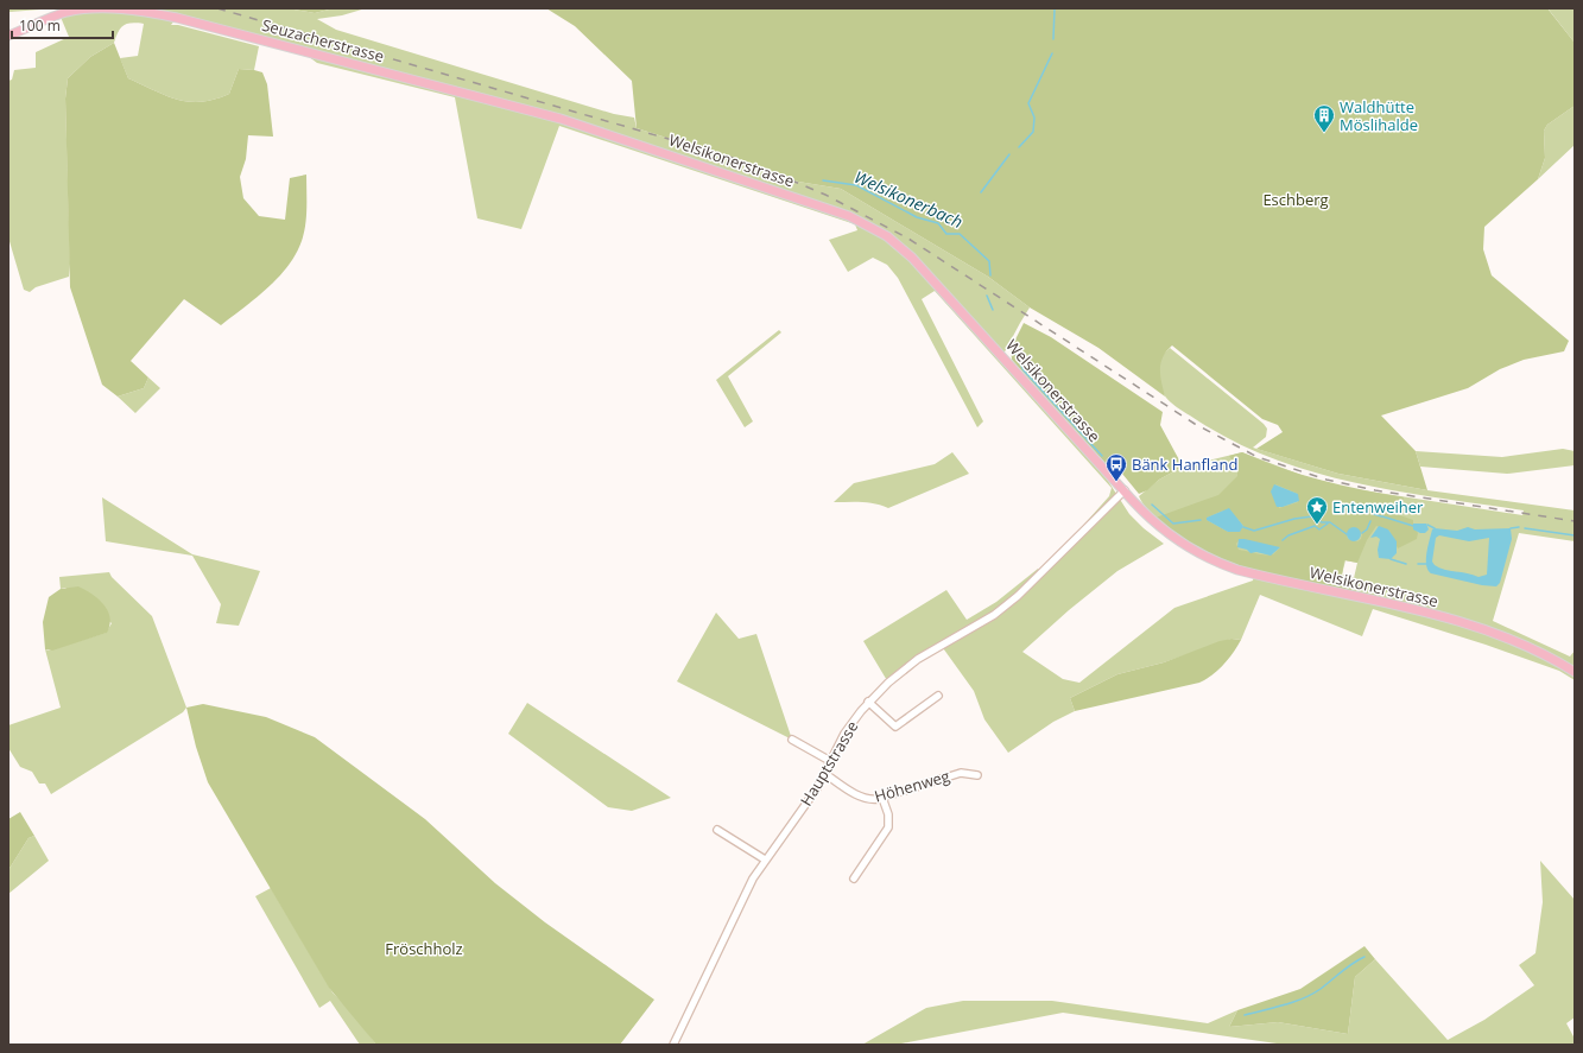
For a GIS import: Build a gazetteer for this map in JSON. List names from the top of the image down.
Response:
{
  "streets": {
    "main road": ["Seuzacherstrasse", "Welsikonerstrasse"],
    "street": ["Hauptstrasse", "Höhenweg"]
  },
  "crossings": [
    ["Seuzacherstrasse", "Welsikonerstrasse"],
    ["Welsikonerstrasse", "Hauptstrasse"],
    ["Hauptstrasse", "Höhenweg"]
  ],
  "water": ["Welsikonerbach"],
  "parks": ["Eschberg", "Fröschholz"],
  "places": {
    "building": ["Waldhütte Möslihalde"],
    "bus stop": ["Bänk Hanfland"],
    "place": ["Entenweiher"]
  },
  "scale_bar": "100 m"
}
